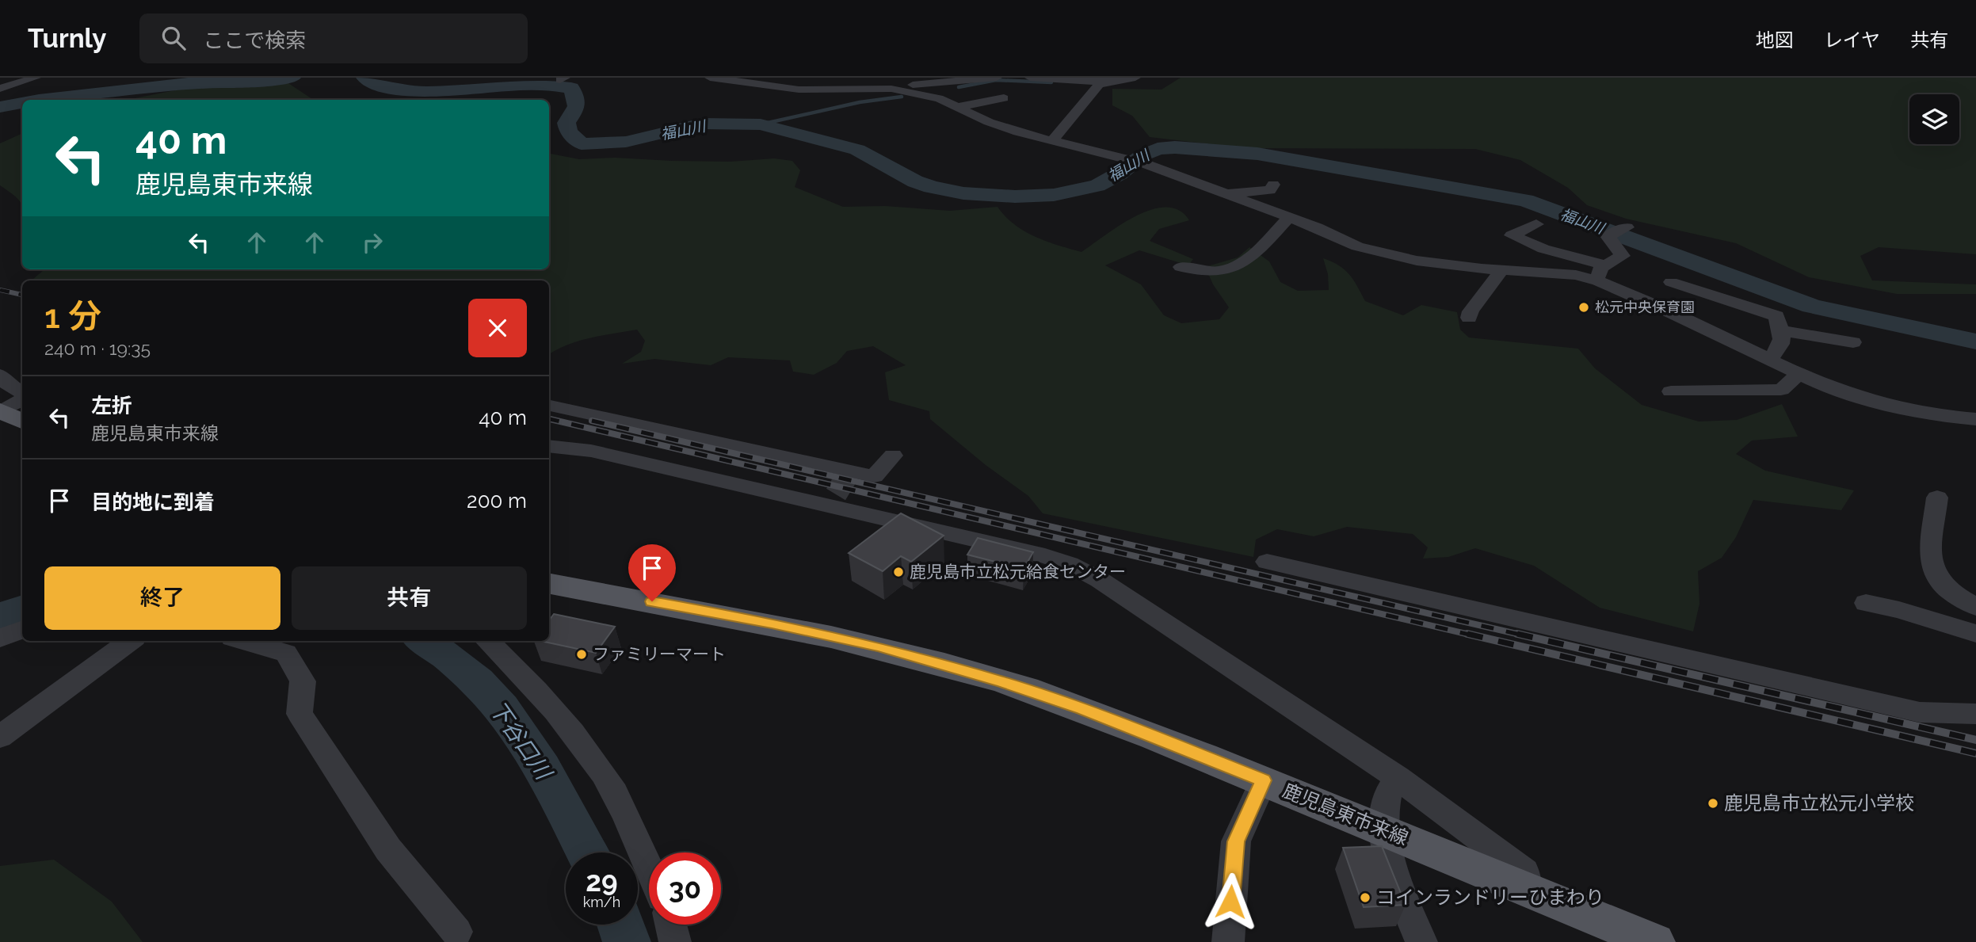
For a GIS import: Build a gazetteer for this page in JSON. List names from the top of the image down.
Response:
{
  "streets": {
    "main road": ["鹿児島東市来線"]
  },
  "water": ["福山川", "下谷口川"],
  "places": [
    "松元中央保育園",
    "鹿児島市立松元給食センター",
    "ファミリーマート",
    "鹿児島市立松元小学校",
    "コインランドリーひまわり"
  ],
  "page": {
    "header": "Turnly",
    "search": "ここで検索",
    "nav": ["地図", "レイヤ", "共有"],
    "turn": ["40 m", "鹿児島東市来線"],
    "heading": ["1 分", "240 m · 19:35"],
    "list": [
      {
        "name": "左折",
        "note": "鹿児島東市来線",
        "value": "40 m"
      },
      {
        "name": "目的地に到着",
        "value": "200 m"
      }
    ],
    "buttons": ["終了", "共有"],
    "speed": "29 km/h",
    "limit": "30"
  }
}
